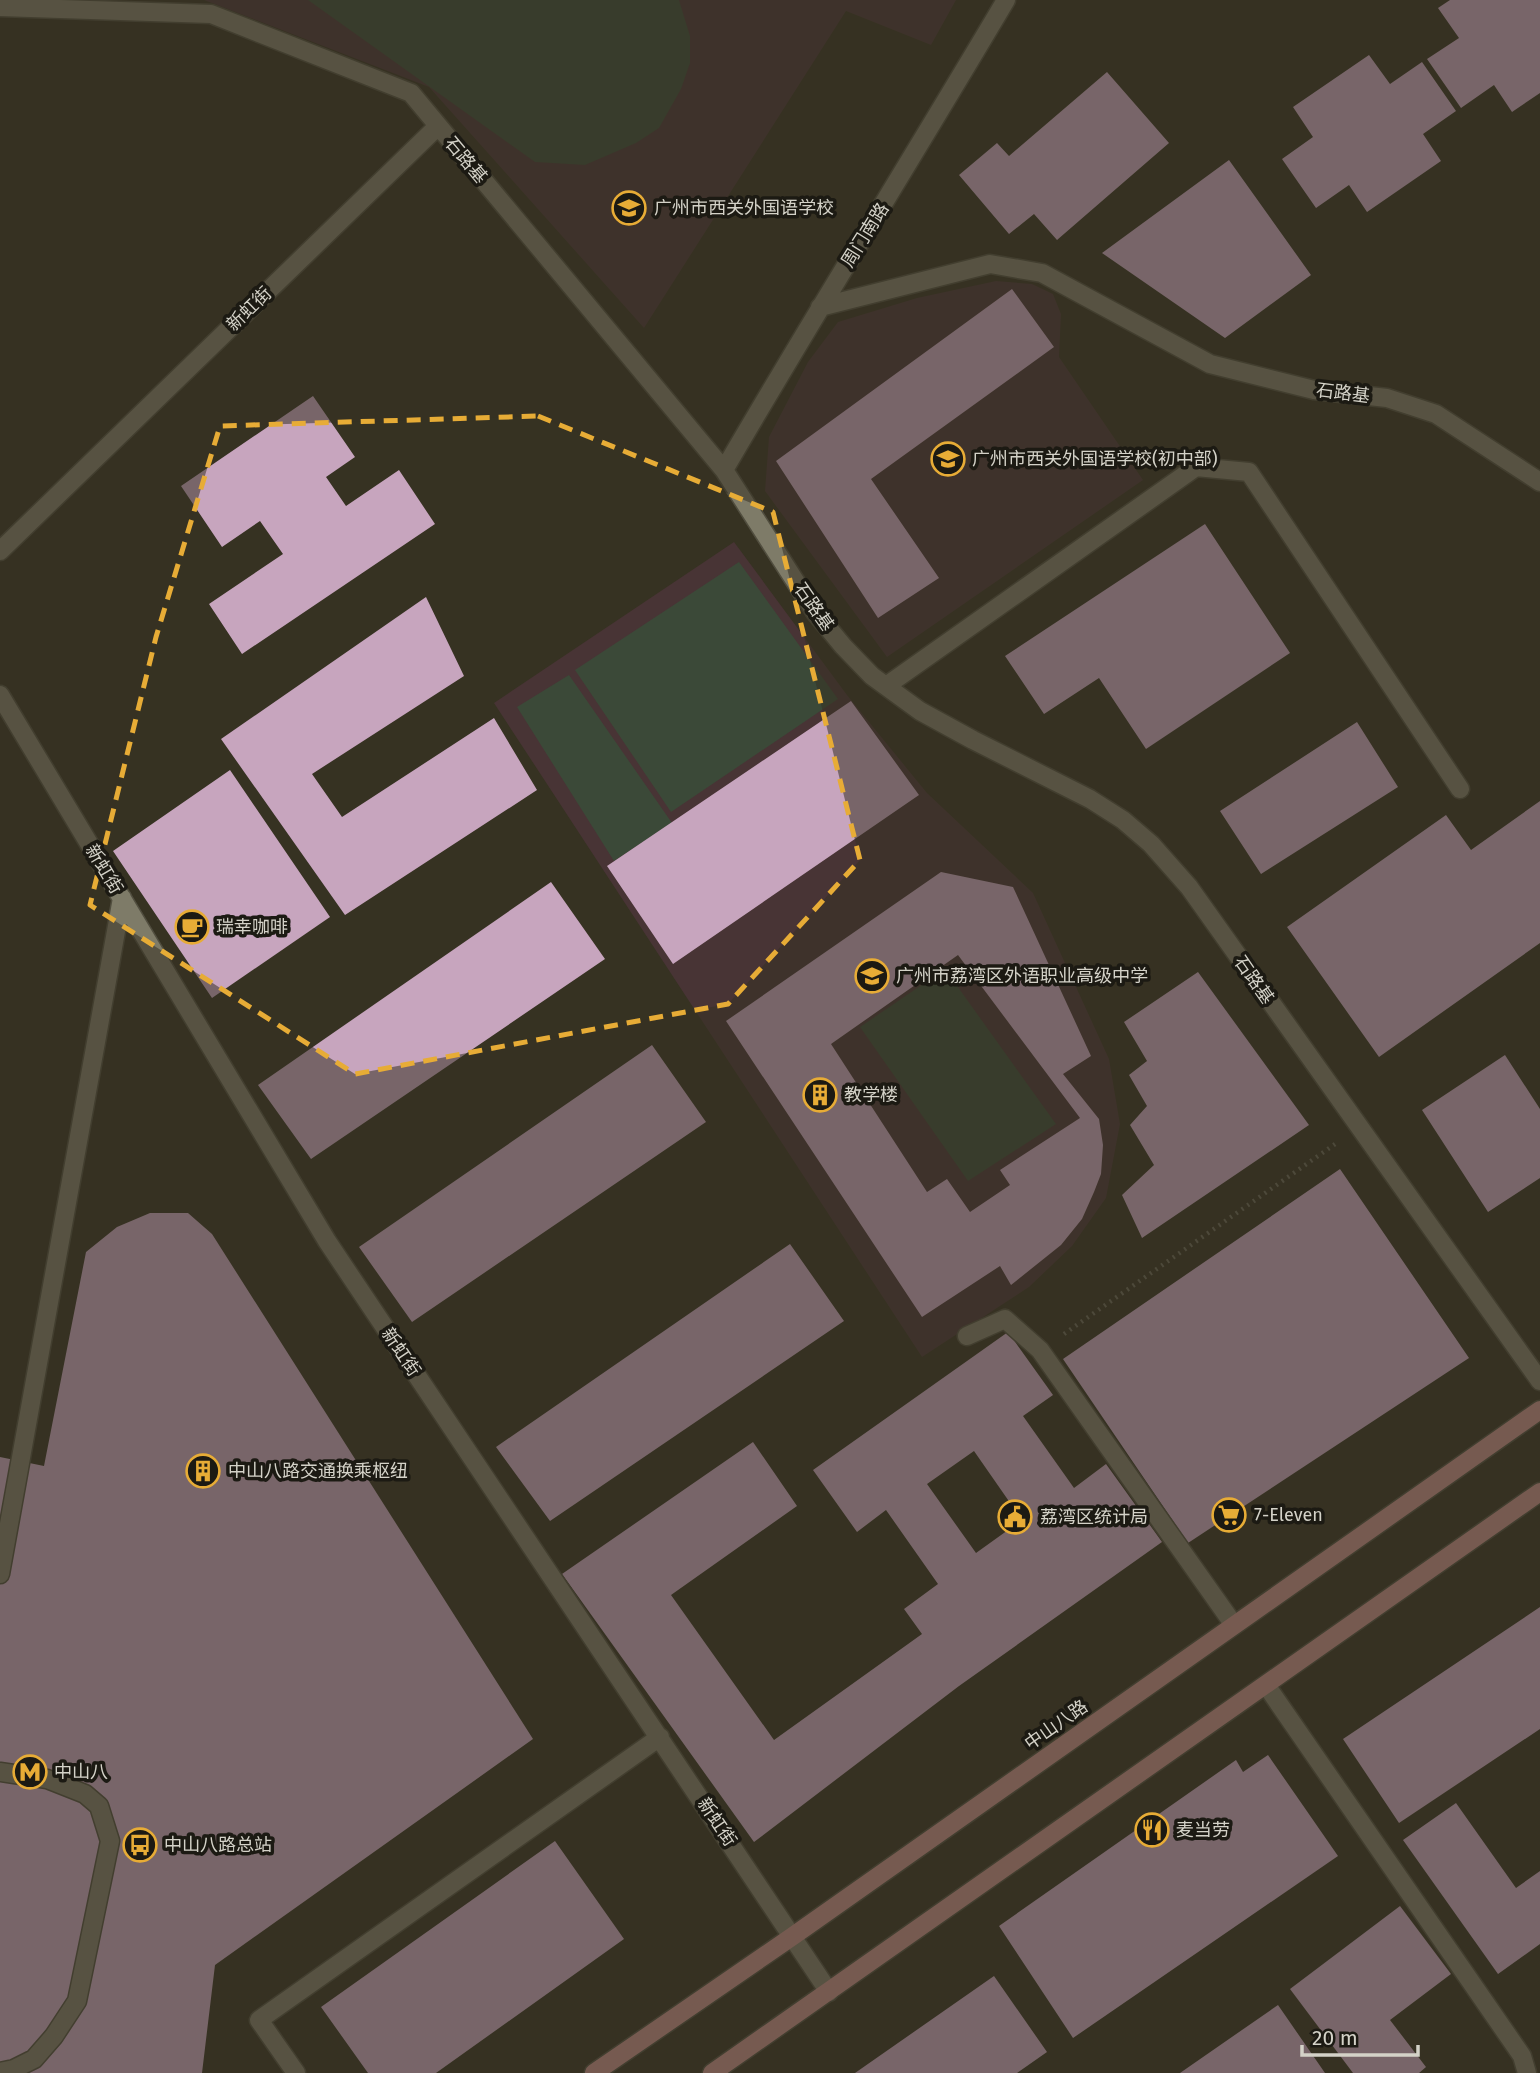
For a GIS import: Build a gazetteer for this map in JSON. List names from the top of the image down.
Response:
{
  "streets": {
    "main road": ["中山八路"],
    "street": ["石路基", "周门南路", "新虹街"]
  },
  "crossings": [
    ["石路基", "周门南路"],
    ["石路基", "新虹街"],
    ["新虹街", "中山八路"]
  ],
  "places": {
    "school or university": ["广州市西关外国语学校", "广州市西关外国语学校(初中部)", "广州市荔湾区外语职业高级中学"],
    "cafe": ["瑞幸咖啡"],
    "building": ["教学楼", "中山八路交通换乘枢纽"],
    "supermarket": ["7-Eleven"],
    "public building": ["荔湾区统计局"],
    "metro station": ["中山八"],
    "restaurant": ["麦当劳"],
    "bus stop": ["中山八路总站"]
  },
  "scale_bar": "20 m"
}
